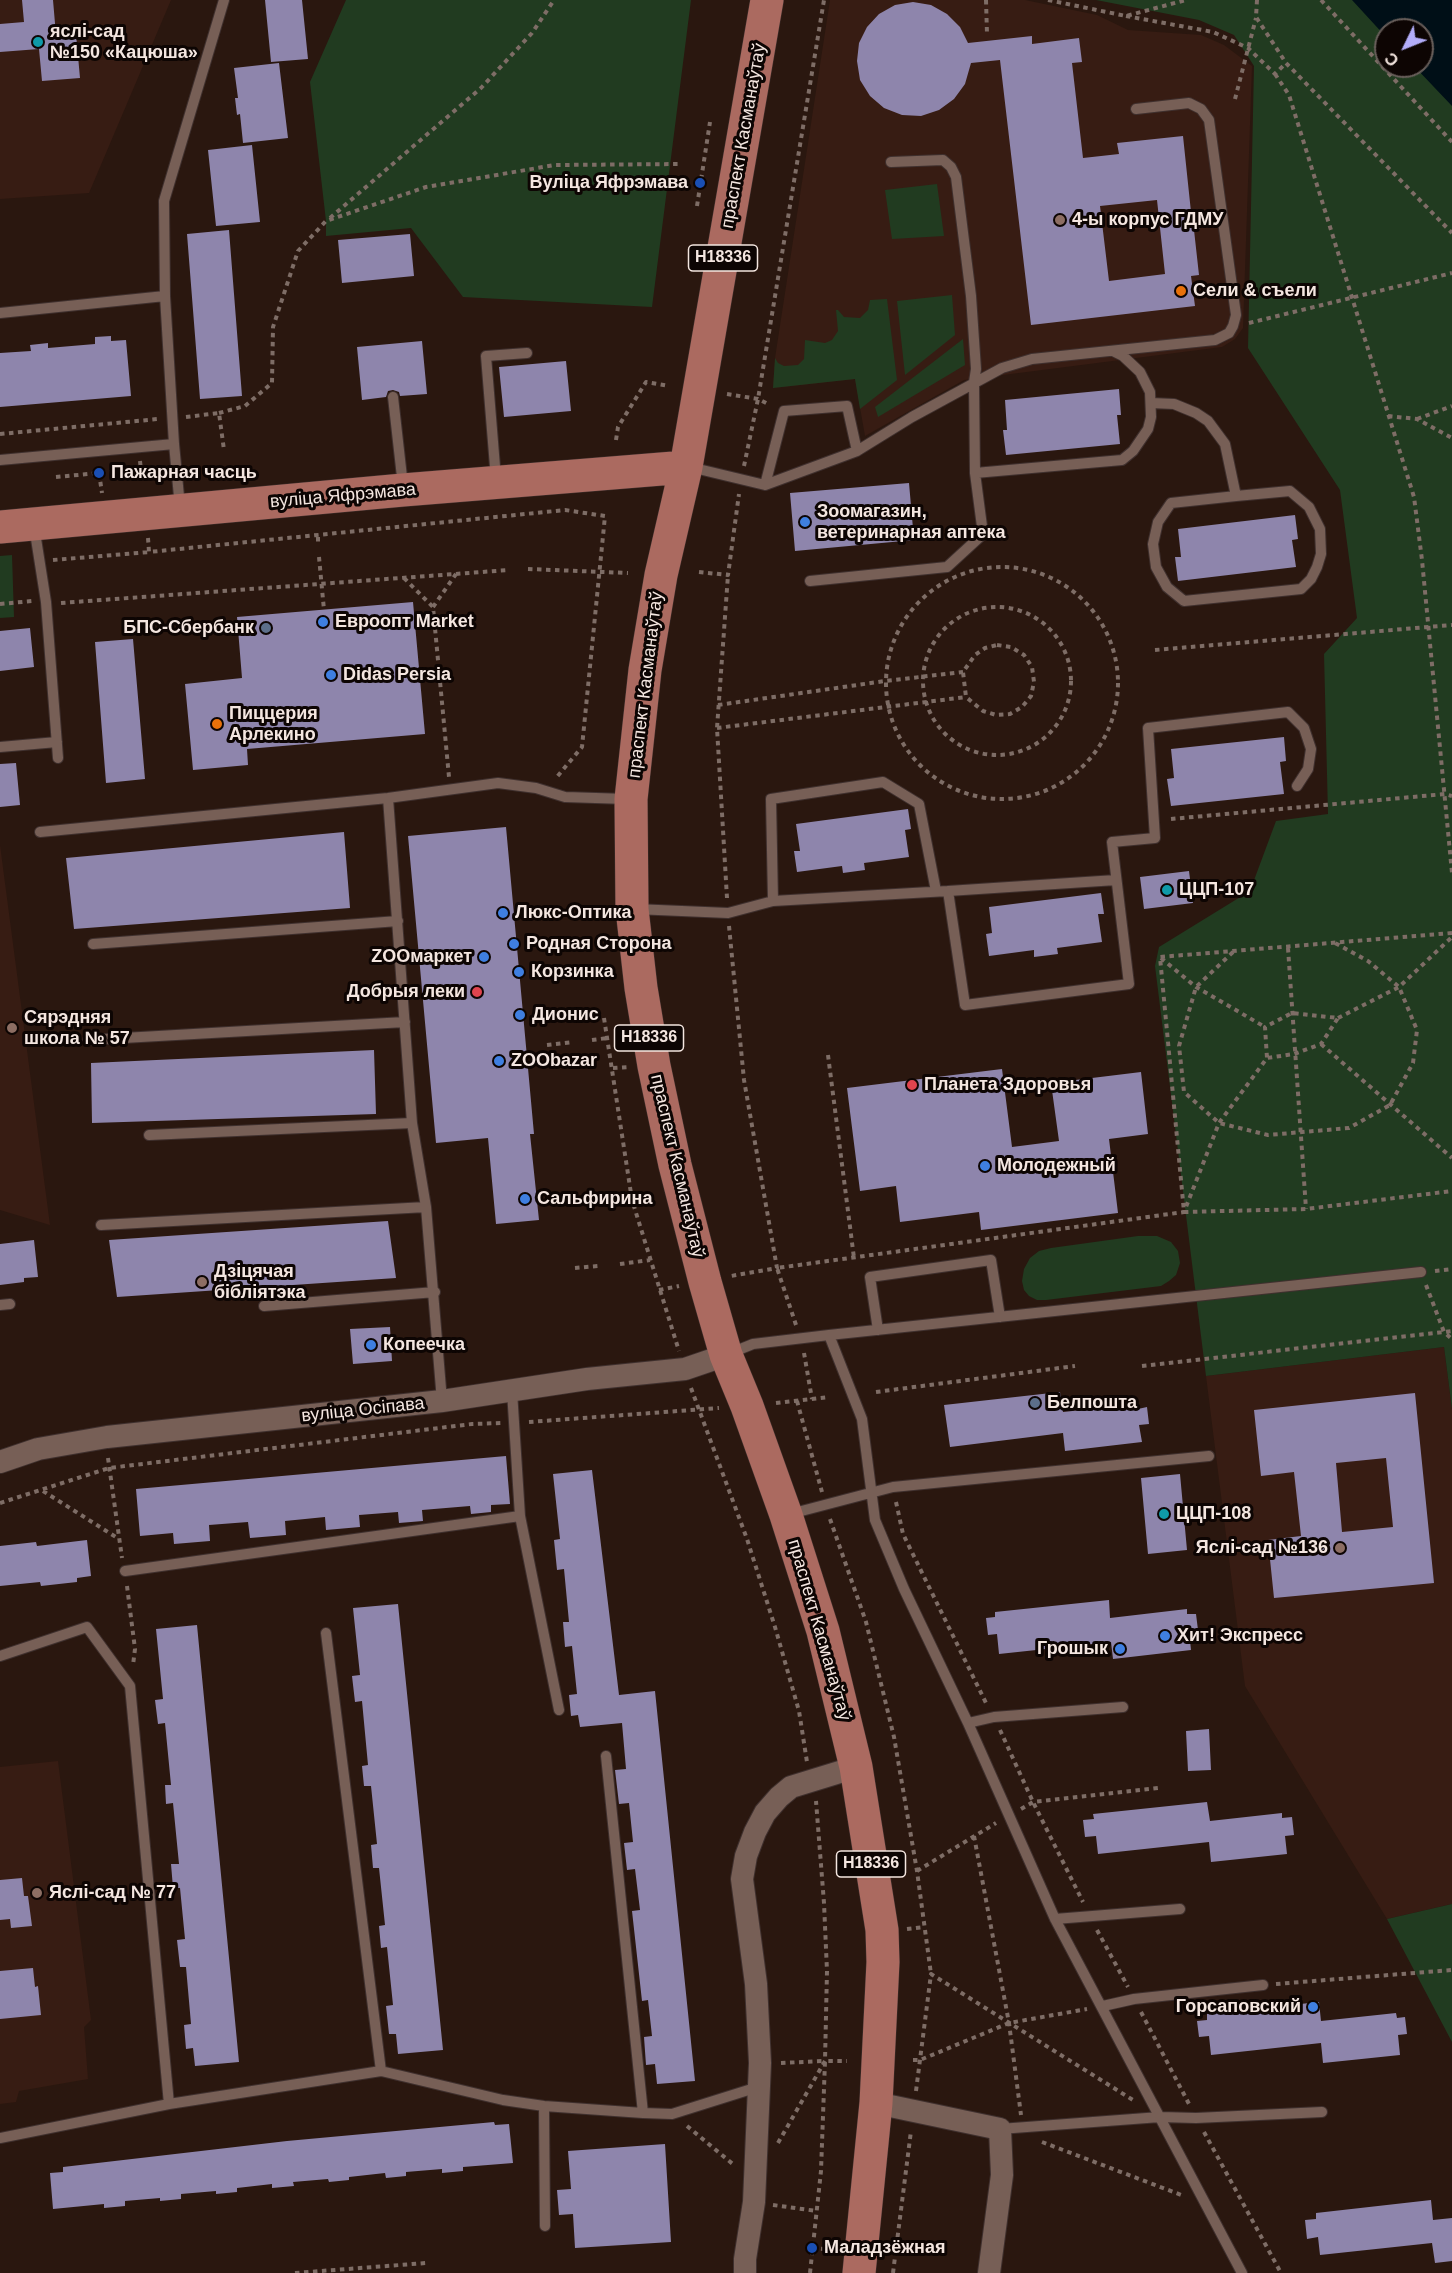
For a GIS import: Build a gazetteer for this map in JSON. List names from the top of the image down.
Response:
{
  "streets": {
    "main road": ["праспект Касманаўтаў", "Н18336", "вуліца Яфрэмава"],
    "street": ["вуліца Осіпава"]
  },
  "crossings": [
    ["праспект Касманаўтаў", "вуліца Яфрэмава"],
    ["праспект Касманаўтаў", "вуліца Осіпава"]
  ],
  "places": [
    "яслі-сад №150 «Кацюша»",
    "Вуліца Яфрэмава",
    "4-ы корпус ГДМУ",
    "Сели & съели",
    "Пажарная часць",
    "Зоомагазин, ветеринарная аптека",
    "Евроопт Market",
    "БПС-Сбербанк",
    "Didas Persia",
    "Пиццерия Арлекино",
    "ЦЦП-107",
    "Люкс-Оптика",
    "Родная Сторона",
    "ZOOмаркет",
    "Корзинка",
    "Добрыя леки",
    "Дионис",
    "Сярэдняя школа № 57",
    "ZOObazar",
    "Планета Здоровья",
    "Молодежный",
    "Сальфирина",
    "Дзіцячая бібліятэка",
    "Копеечка",
    "Белпошта",
    "ЦЦП-108",
    "Яслі-сад №136",
    "Хит! Экспресс",
    "Грошык",
    "Яслі-сад № 77",
    "Горсаповский",
    "Маладзёжная"
  ],
  "north": "bottom left"
}
